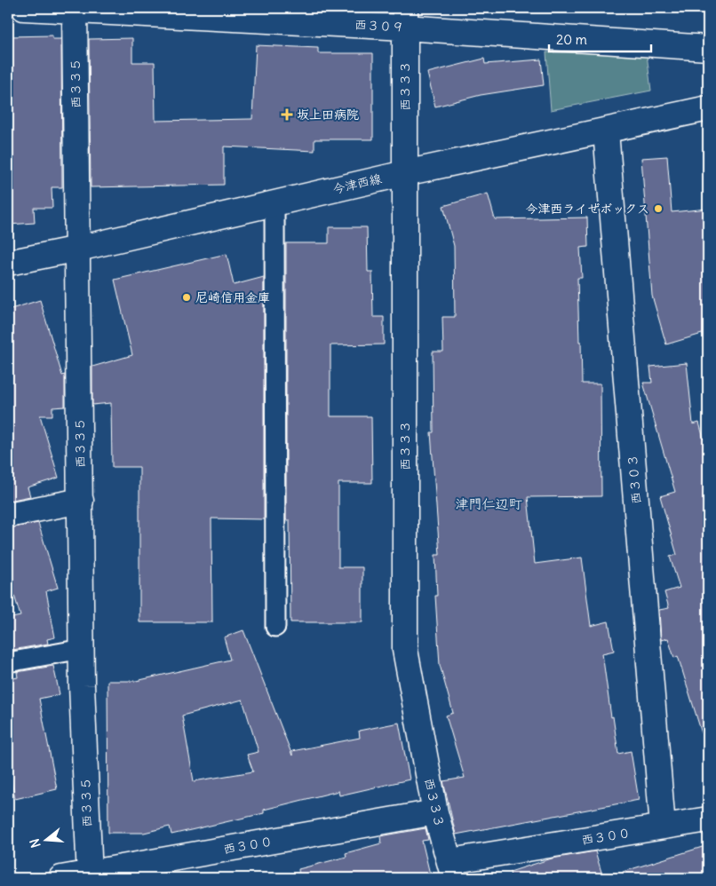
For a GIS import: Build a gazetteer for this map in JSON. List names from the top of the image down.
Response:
{
  "streets": {
    "street": [
      "西３０９",
      "西３３５",
      "西３３３",
      "今津西線",
      "西３０３",
      "西３００"
    ]
  },
  "crossings": [
    ["西３０９", "西３３５"],
    ["西３０９", "西３３３"],
    ["西３３５", "今津西線"],
    ["西３３５", "西３００"],
    ["西３３３", "今津西線"],
    ["西３３３", "西３００"],
    ["今津西線", "西３０３"],
    ["西３０３", "西３００"]
  ],
  "districts": ["津門仁辺町"],
  "places": {
    "health": ["坂上田病院"],
    "other": ["今津西ライぜボックス", "尼崎信用金庫"]
  },
  "scale_bar": "20 m",
  "north": "left"
}
